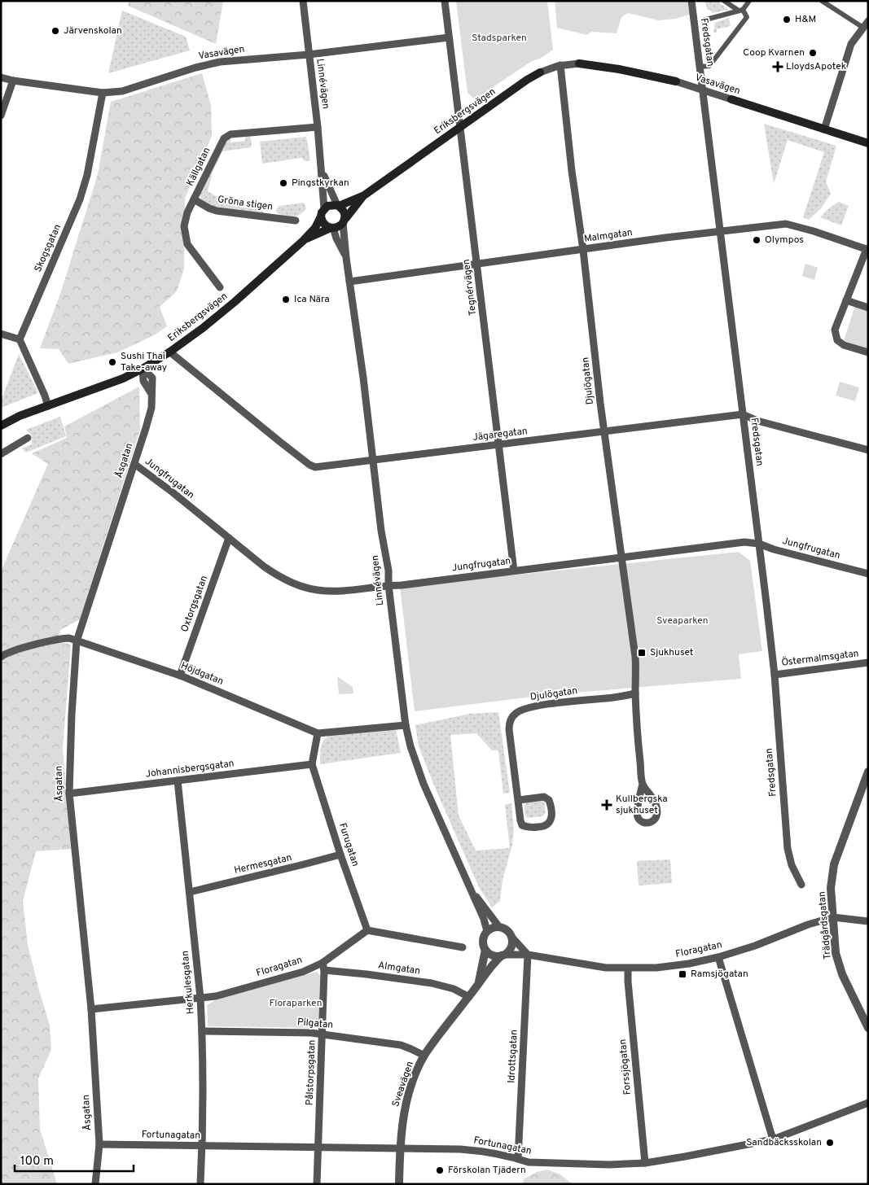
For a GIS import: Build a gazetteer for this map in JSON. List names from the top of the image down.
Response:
{
  "streets": {
    "main road": ["Vasavägen", "Eriksbergsvägen"],
    "street": [
      "Fredsgatan",
      "Linnévägen",
      "Källgatan",
      "Gröna stigen",
      "Malmgatan",
      "Skogsgatan",
      "Tegnérvägen",
      "Djulögatan",
      "Jägaregatan",
      "Åsgatan",
      "Jungfrugatan",
      "Oxtorgsgatan",
      "Östermalmsgatan",
      "Höjdgatan",
      "Johannisbergsgatan",
      "Furugatan",
      "Hermesgatan",
      "Trädgårdsgatan",
      "Floragatan",
      "Almgatan",
      "Herkulesgatan",
      "Pilgatan",
      "Idrottsgatan",
      "Forssjögatan",
      "Pålstorpsgatan",
      "Sveavägen",
      "Fortunagatan"
    ]
  },
  "crossings": [
    ["Fredsgatan", "Vasavägen"],
    ["Fredsgatan", "Malmgatan"],
    ["Fredsgatan", "Jägaregatan"],
    ["Fredsgatan", "Jungfrugatan"],
    ["Fredsgatan", "Östermalmsgatan"],
    ["Vasavägen", "Linnévägen"],
    ["Vasavägen", "Eriksbergsvägen"],
    ["Vasavägen", "Skogsgatan"],
    ["Vasavägen", "Tegnérvägen"],
    ["Vasavägen", "Djulögatan"],
    ["Linnévägen", "Eriksbergsvägen"],
    ["Linnévägen", "Källgatan"],
    ["Linnévägen", "Malmgatan"],
    ["Linnévägen", "Jägaregatan"],
    ["Linnévägen", "Jungfrugatan"],
    ["Linnévägen", "Höjdgatan"],
    ["Linnévägen", "Floragatan"],
    ["Linnévägen", "Sveavägen"],
    ["Eriksbergsvägen", "Tegnérvägen"],
    ["Eriksbergsvägen", "Djulögatan"],
    ["Eriksbergsvägen", "Jägaregatan"],
    ["Eriksbergsvägen", "Åsgatan"],
    ["Källgatan", "Gröna stigen"],
    ["Malmgatan", "Tegnérvägen"],
    ["Malmgatan", "Djulögatan"],
    ["Tegnérvägen", "Jägaregatan"],
    ["Tegnérvägen", "Jungfrugatan"],
    ["Djulögatan", "Jägaregatan"],
    ["Djulögatan", "Jungfrugatan"],
    ["Åsgatan", "Jungfrugatan"],
    ["Åsgatan", "Höjdgatan"],
    ["Åsgatan", "Johannisbergsgatan"],
    ["Åsgatan", "Floragatan"],
    ["Åsgatan", "Fortunagatan"],
    ["Jungfrugatan", "Oxtorgsgatan"],
    ["Oxtorgsgatan", "Höjdgatan"],
    ["Johannisbergsgatan", "Furugatan"],
    ["Johannisbergsgatan", "Herkulesgatan"],
    ["Furugatan", "Hermesgatan"],
    ["Furugatan", "Floragatan"],
    ["Hermesgatan", "Herkulesgatan"],
    ["Trädgårdsgatan", "Floragatan"],
    ["Floragatan", "Almgatan"],
    ["Floragatan", "Herkulesgatan"],
    ["Floragatan", "Idrottsgatan"],
    ["Floragatan", "Forssjögatan"],
    ["Floragatan", "Pålstorpsgatan"],
    ["Floragatan", "Sveavägen"],
    ["Almgatan", "Pålstorpsgatan"],
    ["Almgatan", "Sveavägen"],
    ["Herkulesgatan", "Pilgatan"],
    ["Herkulesgatan", "Fortunagatan"],
    ["Pilgatan", "Pålstorpsgatan"],
    ["Pilgatan", "Sveavägen"],
    ["Idrottsgatan", "Fortunagatan"],
    ["Forssjögatan", "Fortunagatan"],
    ["Pålstorpsgatan", "Fortunagatan"],
    ["Sveavägen", "Fortunagatan"]
  ],
  "parks": ["Stadsparken", "Sveaparken", "Floraparken"],
  "places": {
    "other": [
      "H&M",
      "Järvenskolan",
      "Coop Kvarnen",
      "Pingstkyrkan",
      "Olympos",
      "Ica Nära",
      "Sushi Thai Take-away",
      "Sandbäcksskolan",
      "Förskolan Tjädern"
    ],
    "health": ["LloydsApotek", "Kullbergska sjukhuset"],
    "transit": ["Sjukhuset", "Ramsjögatan"]
  },
  "scale_bar": "100 m"
}
